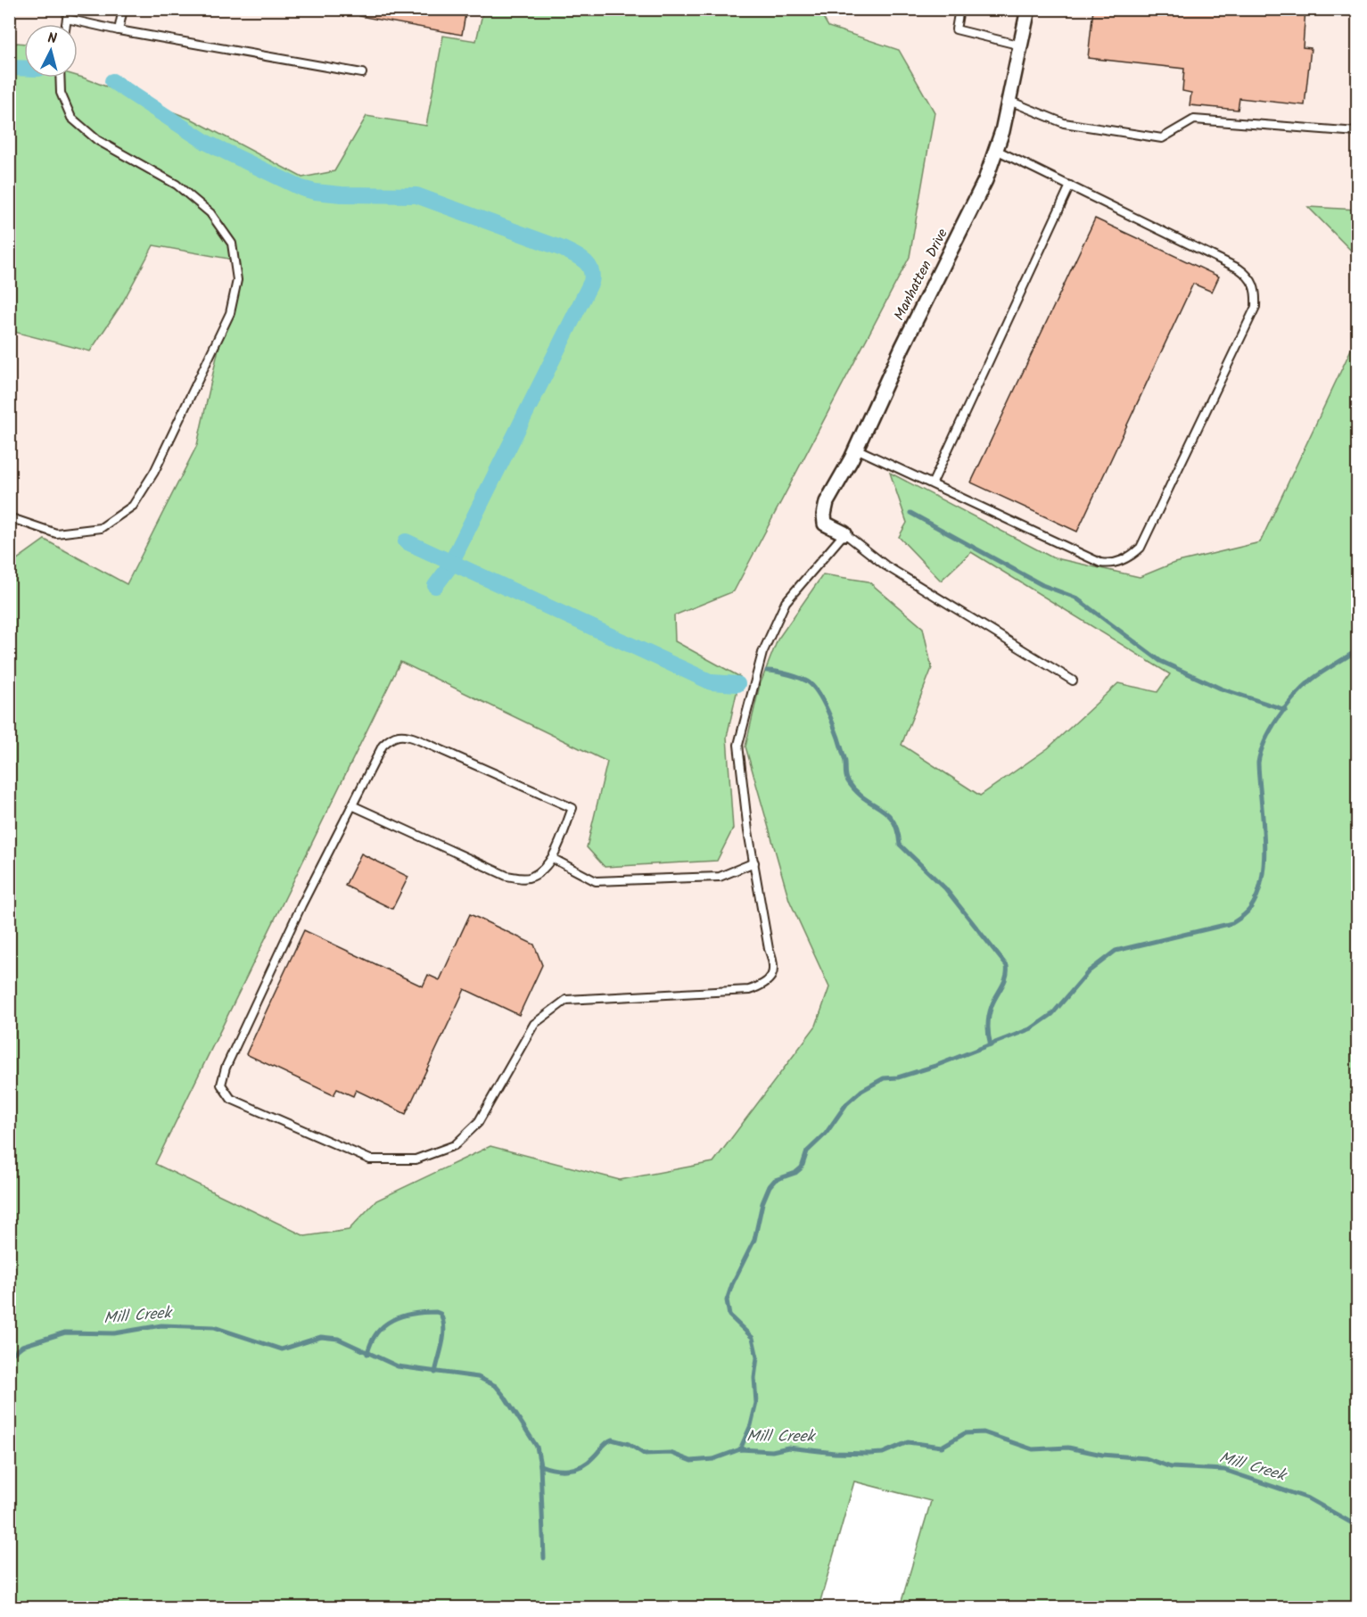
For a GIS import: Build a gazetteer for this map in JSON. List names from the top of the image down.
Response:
{
  "streets": {
    "street": ["Manhatten Drive"]
  },
  "water": ["Mill Creek"],
  "north": "top"
}
